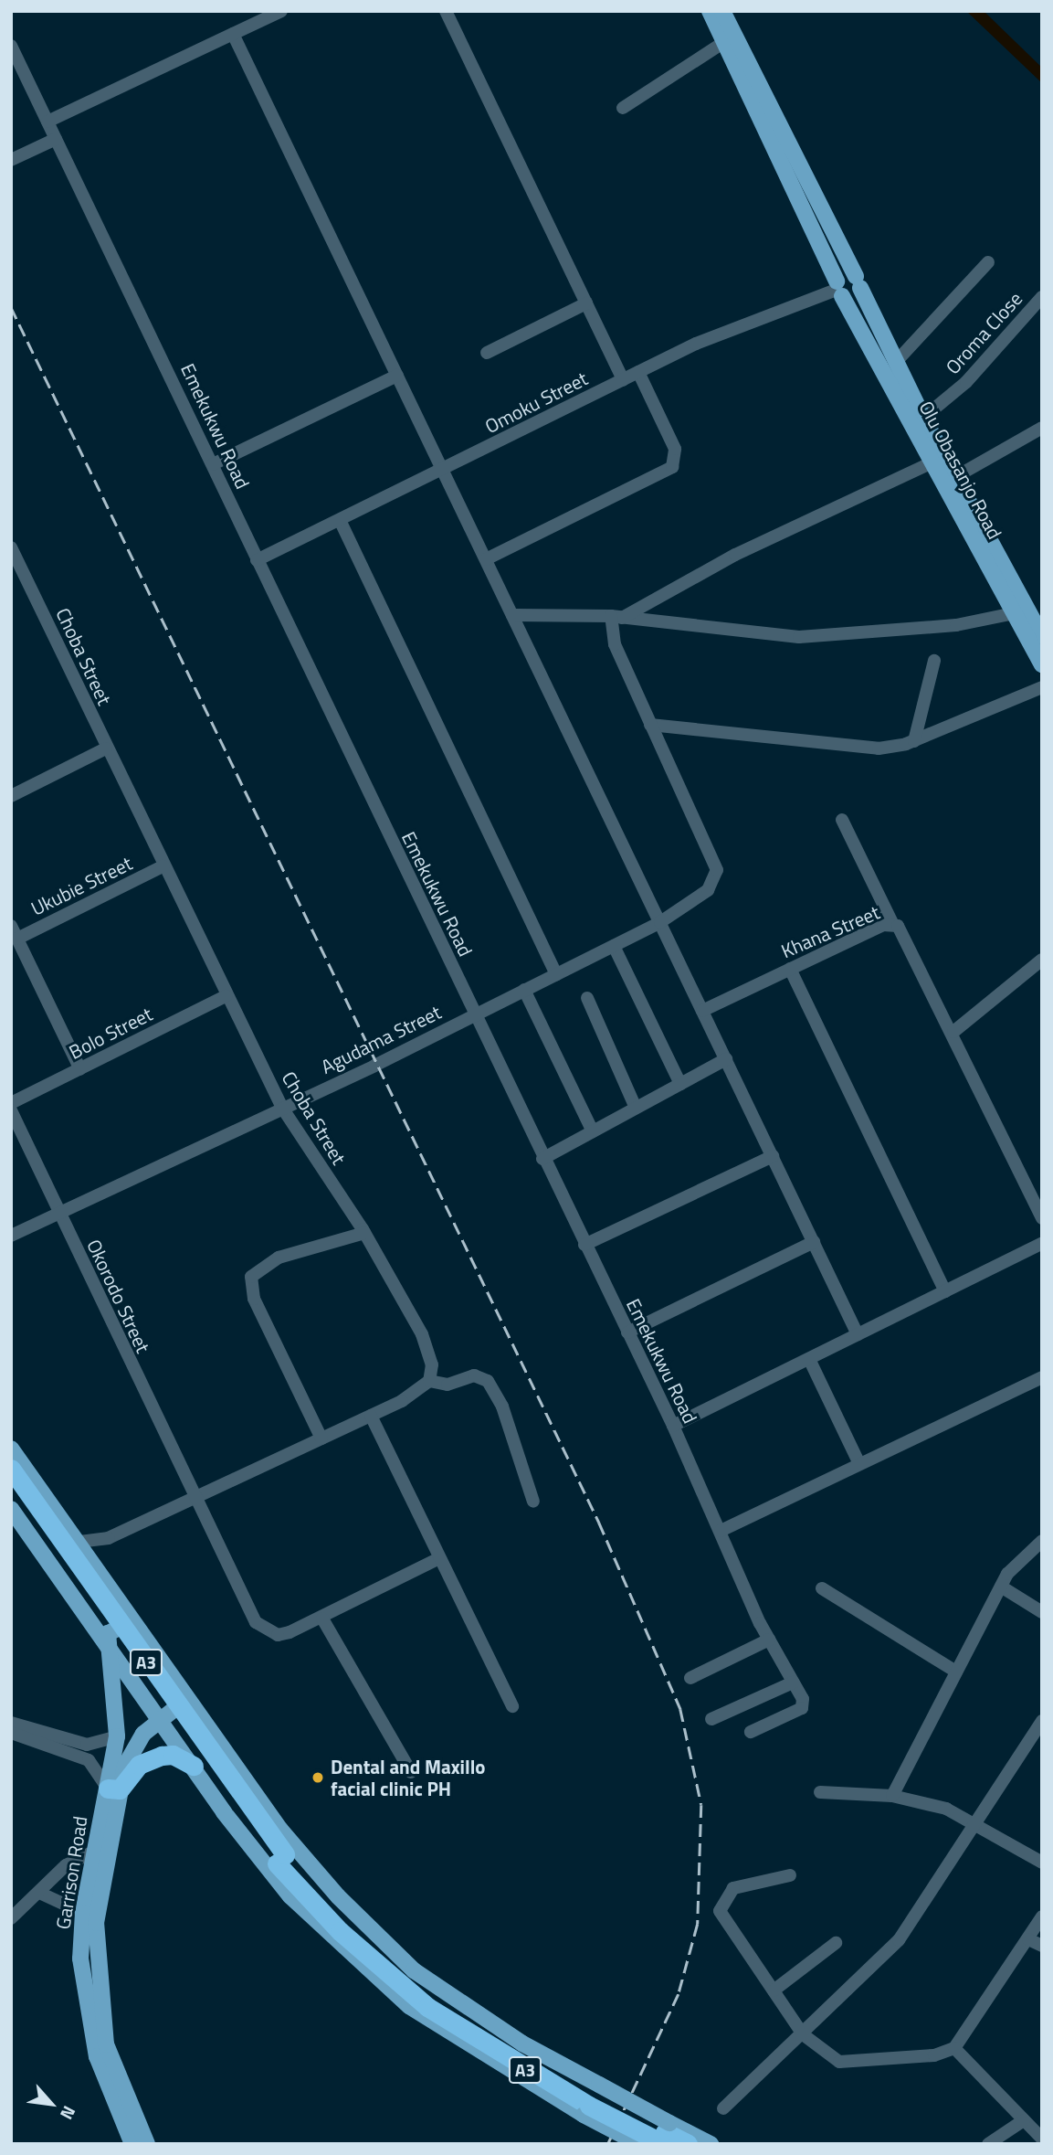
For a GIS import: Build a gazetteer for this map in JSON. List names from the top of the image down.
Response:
{
  "streets": {
    "highway": ["A3"],
    "main road": ["Olu Obasanjo Road", "Garrison Road"],
    "street": [
      "Oroma Close",
      "Omoku Street",
      "Emekukwu Road",
      "Choba Street",
      "Ukubie Street",
      "Khana Street",
      "Bolo Street",
      "Agudama Street",
      "Okorodo Street"
    ]
  },
  "crossings": [
    ["Oroma Close", "Olu Obasanjo Road"],
    ["Omoku Street", "Emekukwu Road"],
    ["Omoku Street", "Olu Obasanjo Road"],
    ["Emekukwu Road", "Agudama Street"],
    ["Choba Street", "Ukubie Street"],
    ["Choba Street", "Bolo Street"],
    ["Choba Street", "Agudama Street"],
    ["Agudama Street", "Okorodo Street"]
  ],
  "places": ["Dental and Maxillo facial clinic PH"],
  "north": "bottom right"
}
